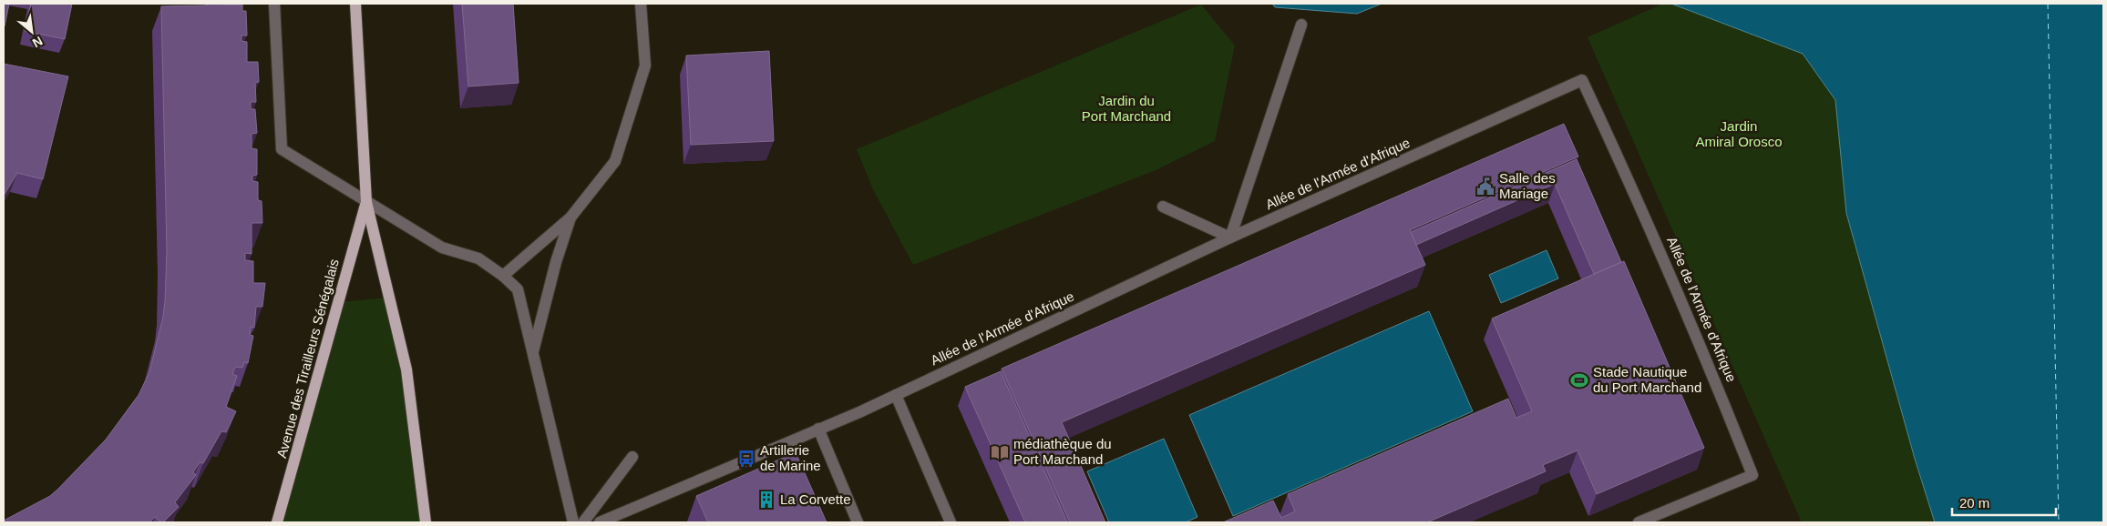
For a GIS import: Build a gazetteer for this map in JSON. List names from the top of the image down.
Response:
{
  "streets": {
    "main road": ["Avenue des Tirailleurs Sénégalais"],
    "street": ["Allée de l'Armée d'Afrique"]
  },
  "parks": ["Jardin du Port Marchand", "Jardin Amiral Orosco"],
  "places": {
    "public building": ["Salle des Mariage"],
    "sports": ["Stade Nautique du Port Marchand"],
    "library": ["médiathèque du Port Marchand"],
    "bus stop": ["Artillerie de Marine"],
    "building": ["La Corvette"]
  },
  "scale_bar": "20 m",
  "north": "bottom right"
}
